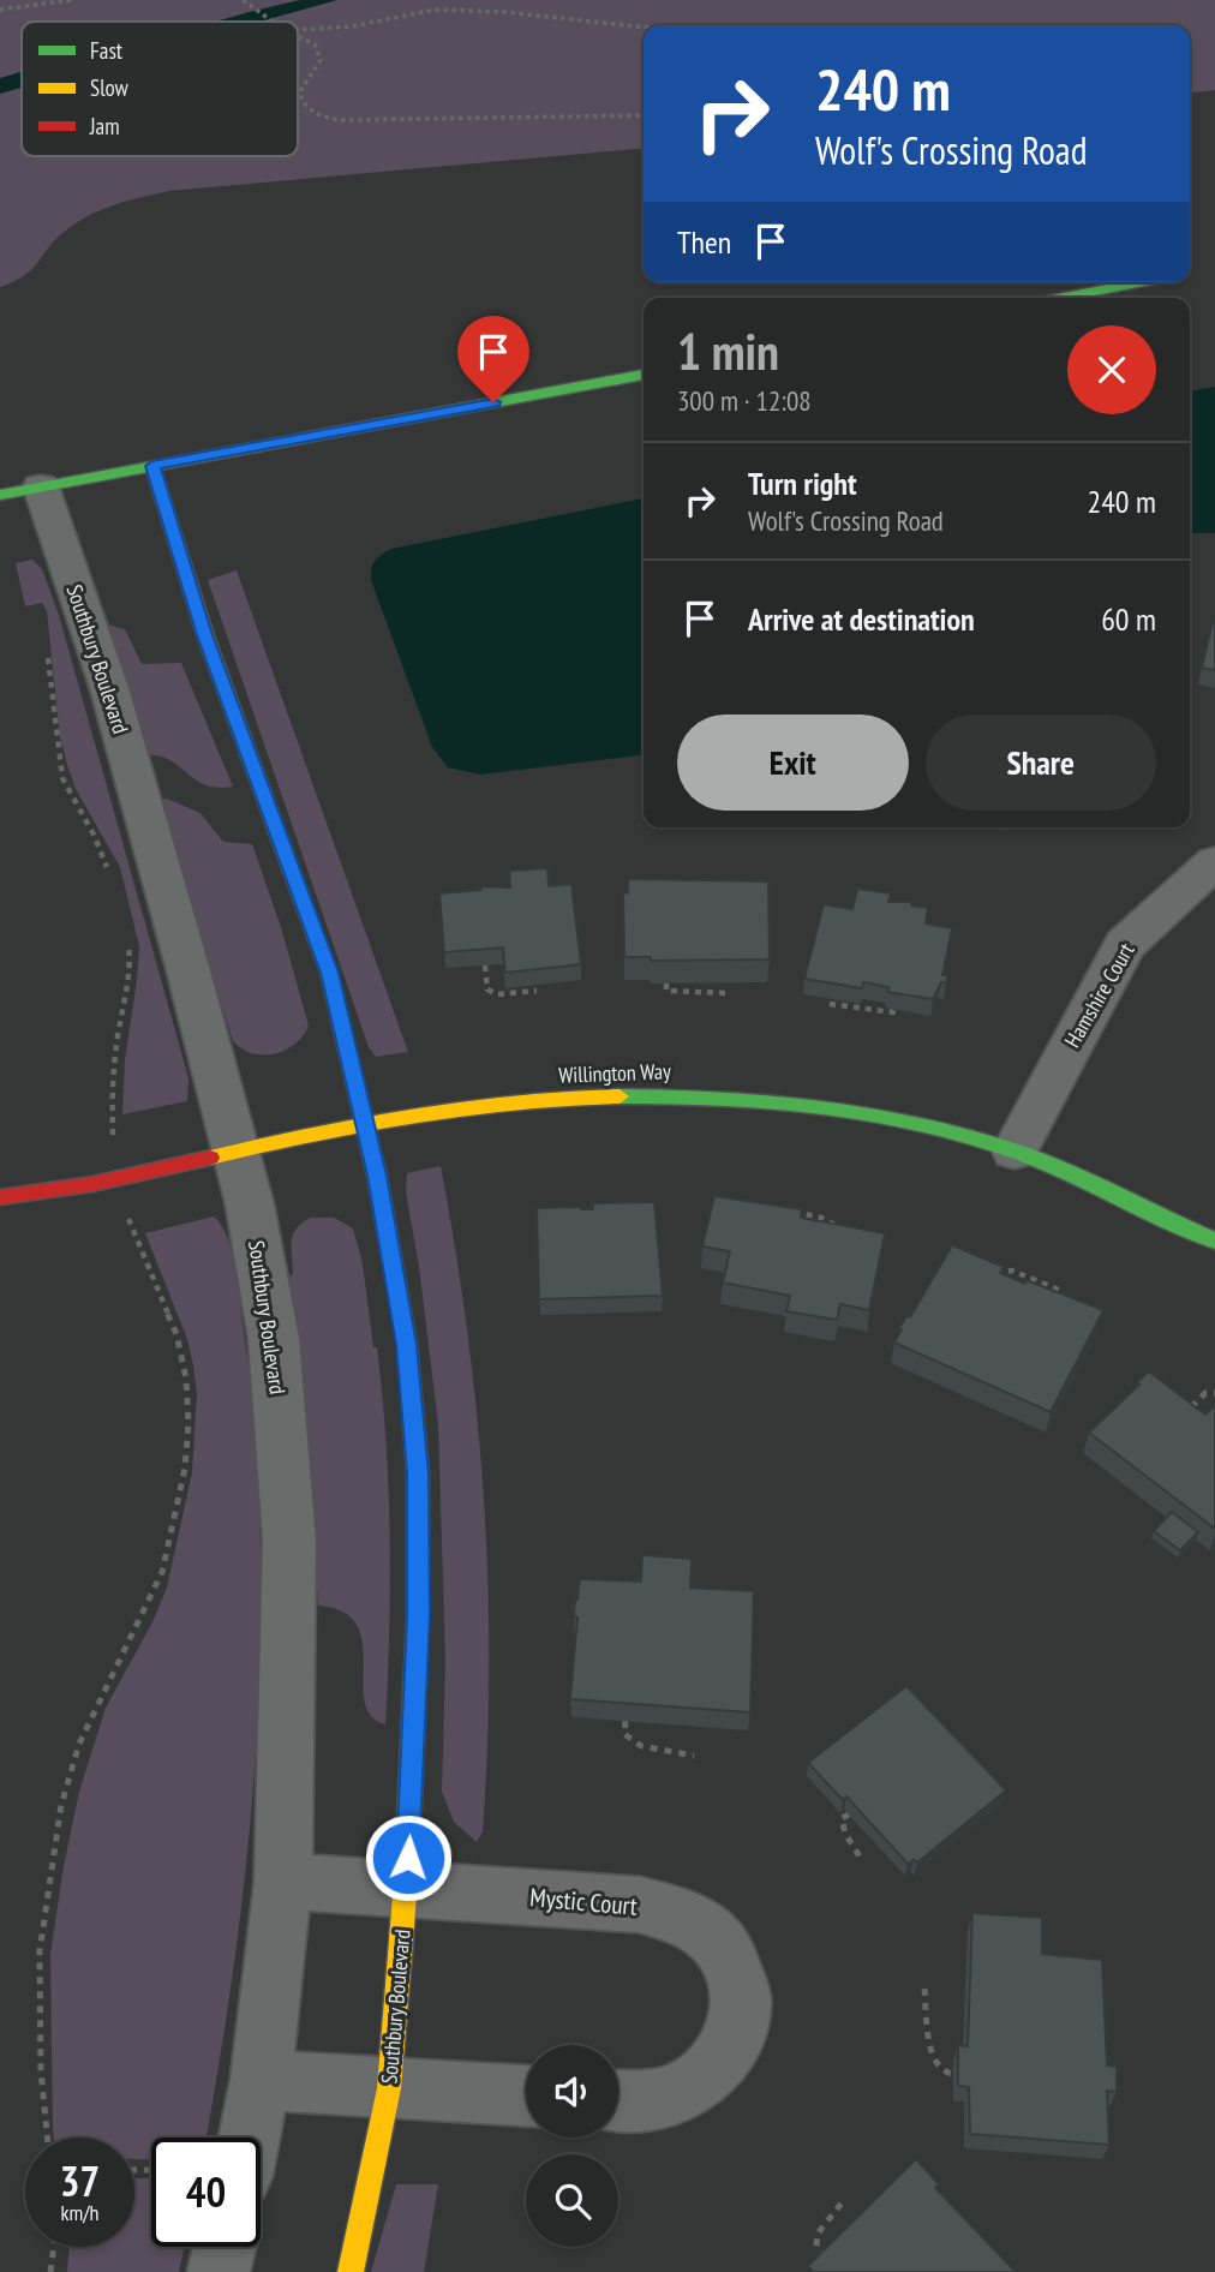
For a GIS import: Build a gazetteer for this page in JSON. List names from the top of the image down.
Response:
{
  "streets": {
    "street": [
      "Southbury Boulevard",
      "Hamshire Court",
      "Willington Way",
      "Mystic Court"
    ]
  },
  "crossings": [
    ["Southbury Boulevard", "Willington Way"],
    ["Southbury Boulevard", "Mystic Court"],
    ["Hamshire Court", "Willington Way"]
  ],
  "legend": ["Fast", "Slow", "Jam"],
  "page": {
    "turn": ["240 m", "Wolf's Crossing Road"],
    "then": "Then",
    "heading": ["1 min", "300 m · 12:08"],
    "list": [
      {
        "name": "Turn right",
        "note": "Wolf's Crossing Road",
        "value": "240 m"
      },
      {
        "name": "Arrive at destination",
        "value": "60 m"
      }
    ],
    "buttons": ["Exit", "Share"],
    "speed": "37 km/h",
    "limit": "40"
  }
}
